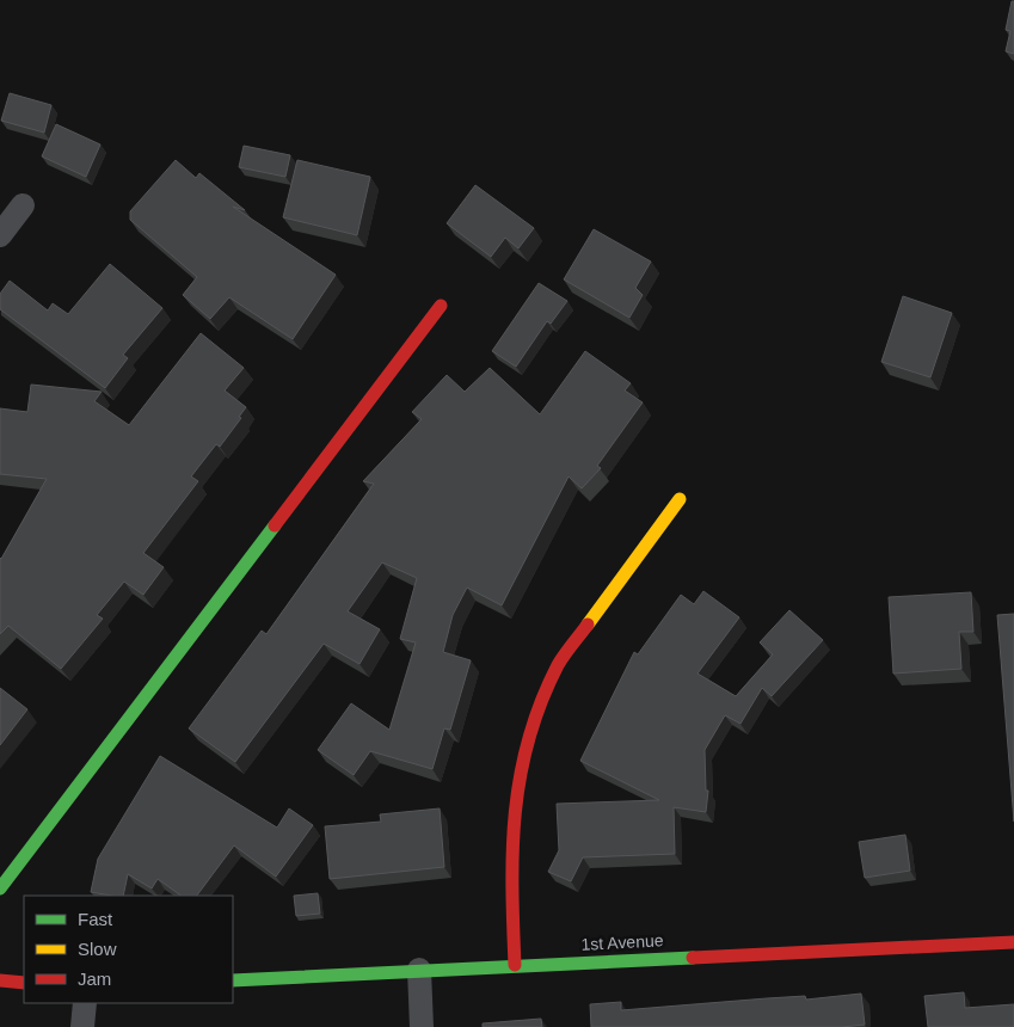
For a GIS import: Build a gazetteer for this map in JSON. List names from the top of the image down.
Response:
{
  "streets": {
    "street": ["1st Avenue"]
  },
  "legend": ["Fast", "Slow", "Jam"]
}
